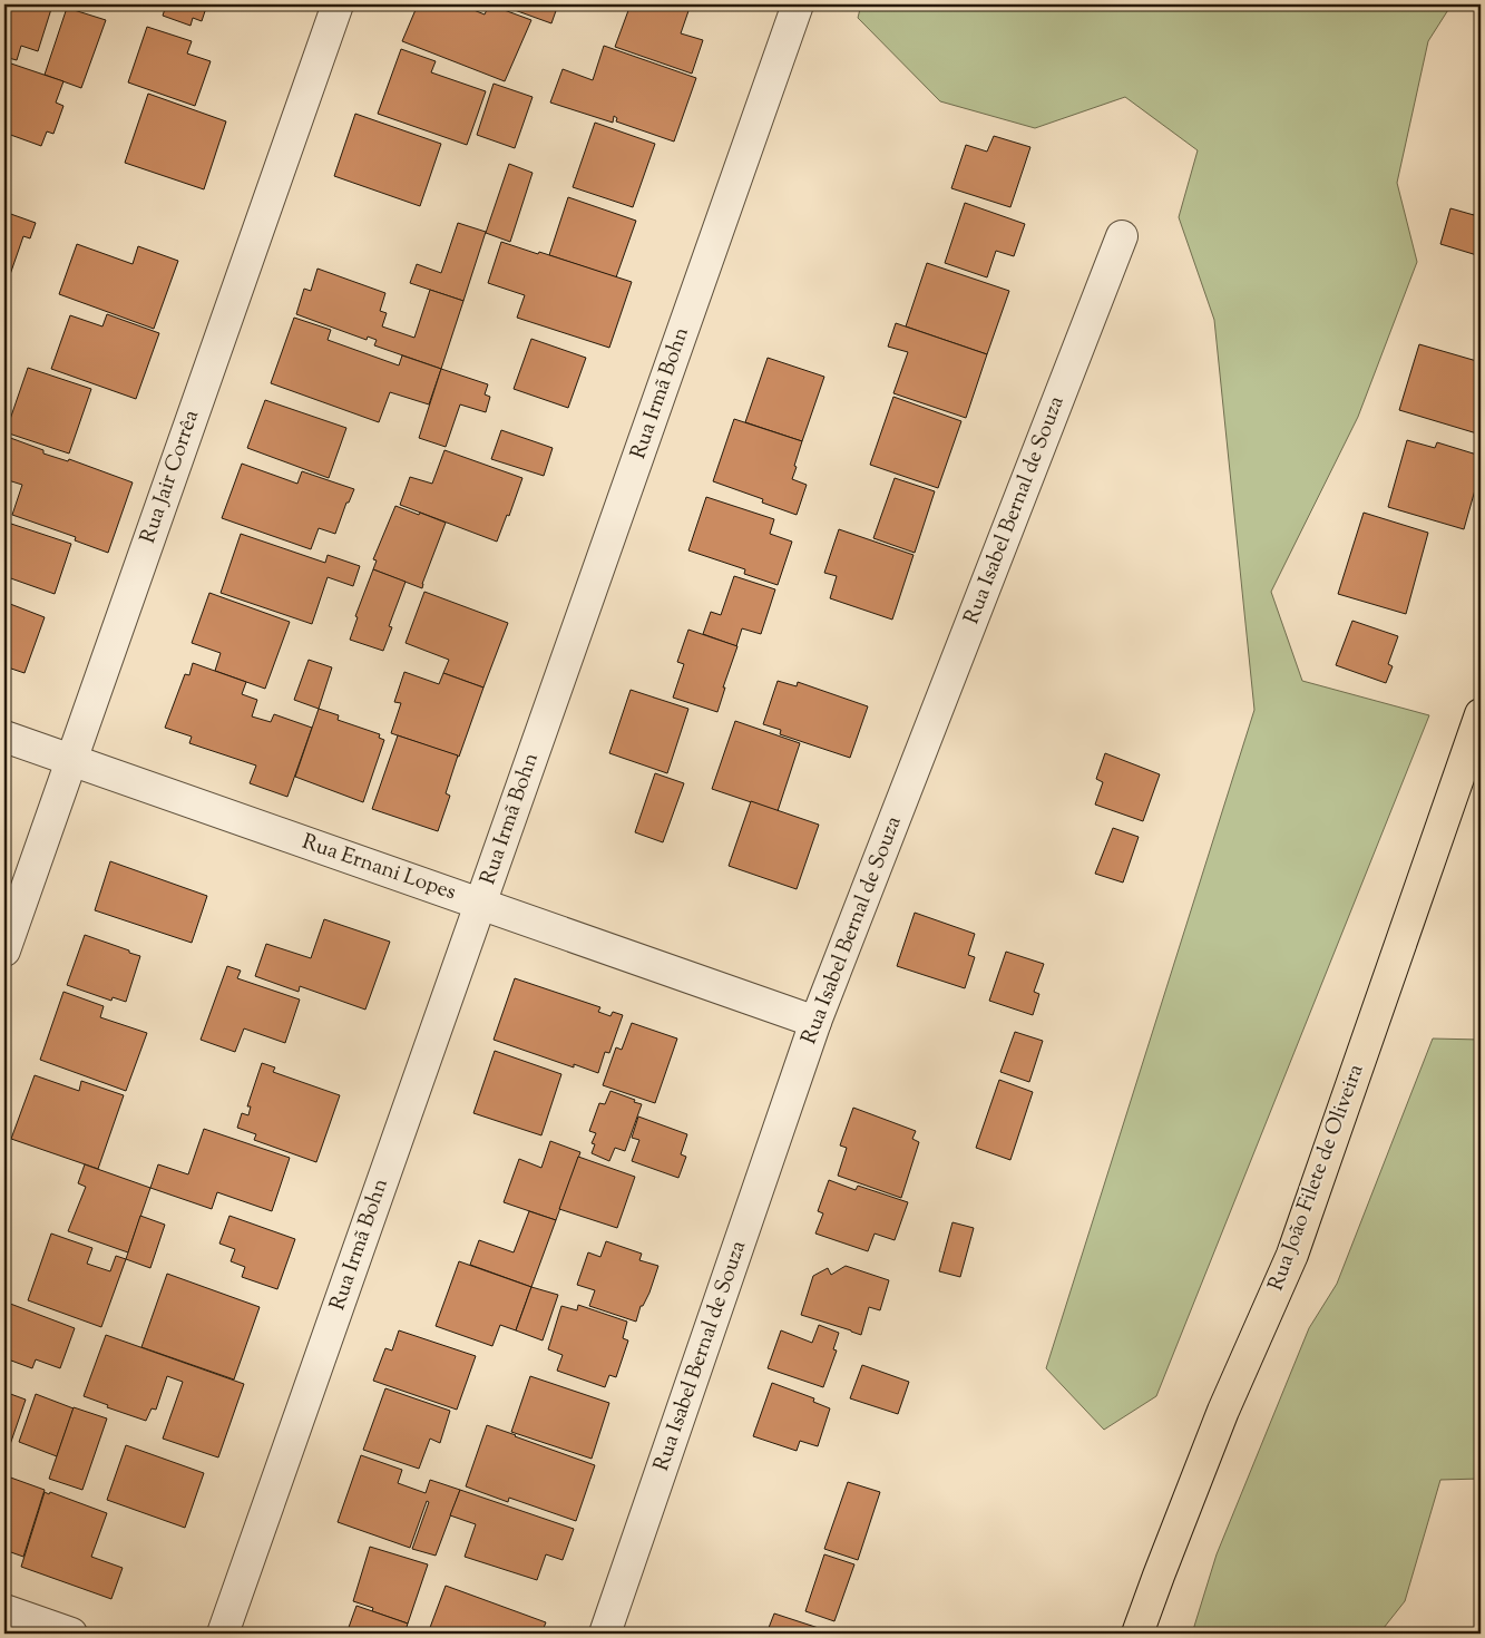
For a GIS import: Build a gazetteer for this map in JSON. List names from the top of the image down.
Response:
{
  "streets": {
    "main road": ["Rua João Filete de Oliveira"],
    "street": [
      "Rua Irmã Bohn",
      "Rua Jair Corrêa",
      "Rua Isabel Bernal de Souza",
      "Rua Ernani Lopes"
    ]
  },
  "crossings": [
    ["Rua Irmã Bohn", "Rua Ernani Lopes"],
    ["Rua Jair Corrêa", "Rua Ernani Lopes"],
    ["Rua Isabel Bernal de Souza", "Rua Ernani Lopes"]
  ]
}
